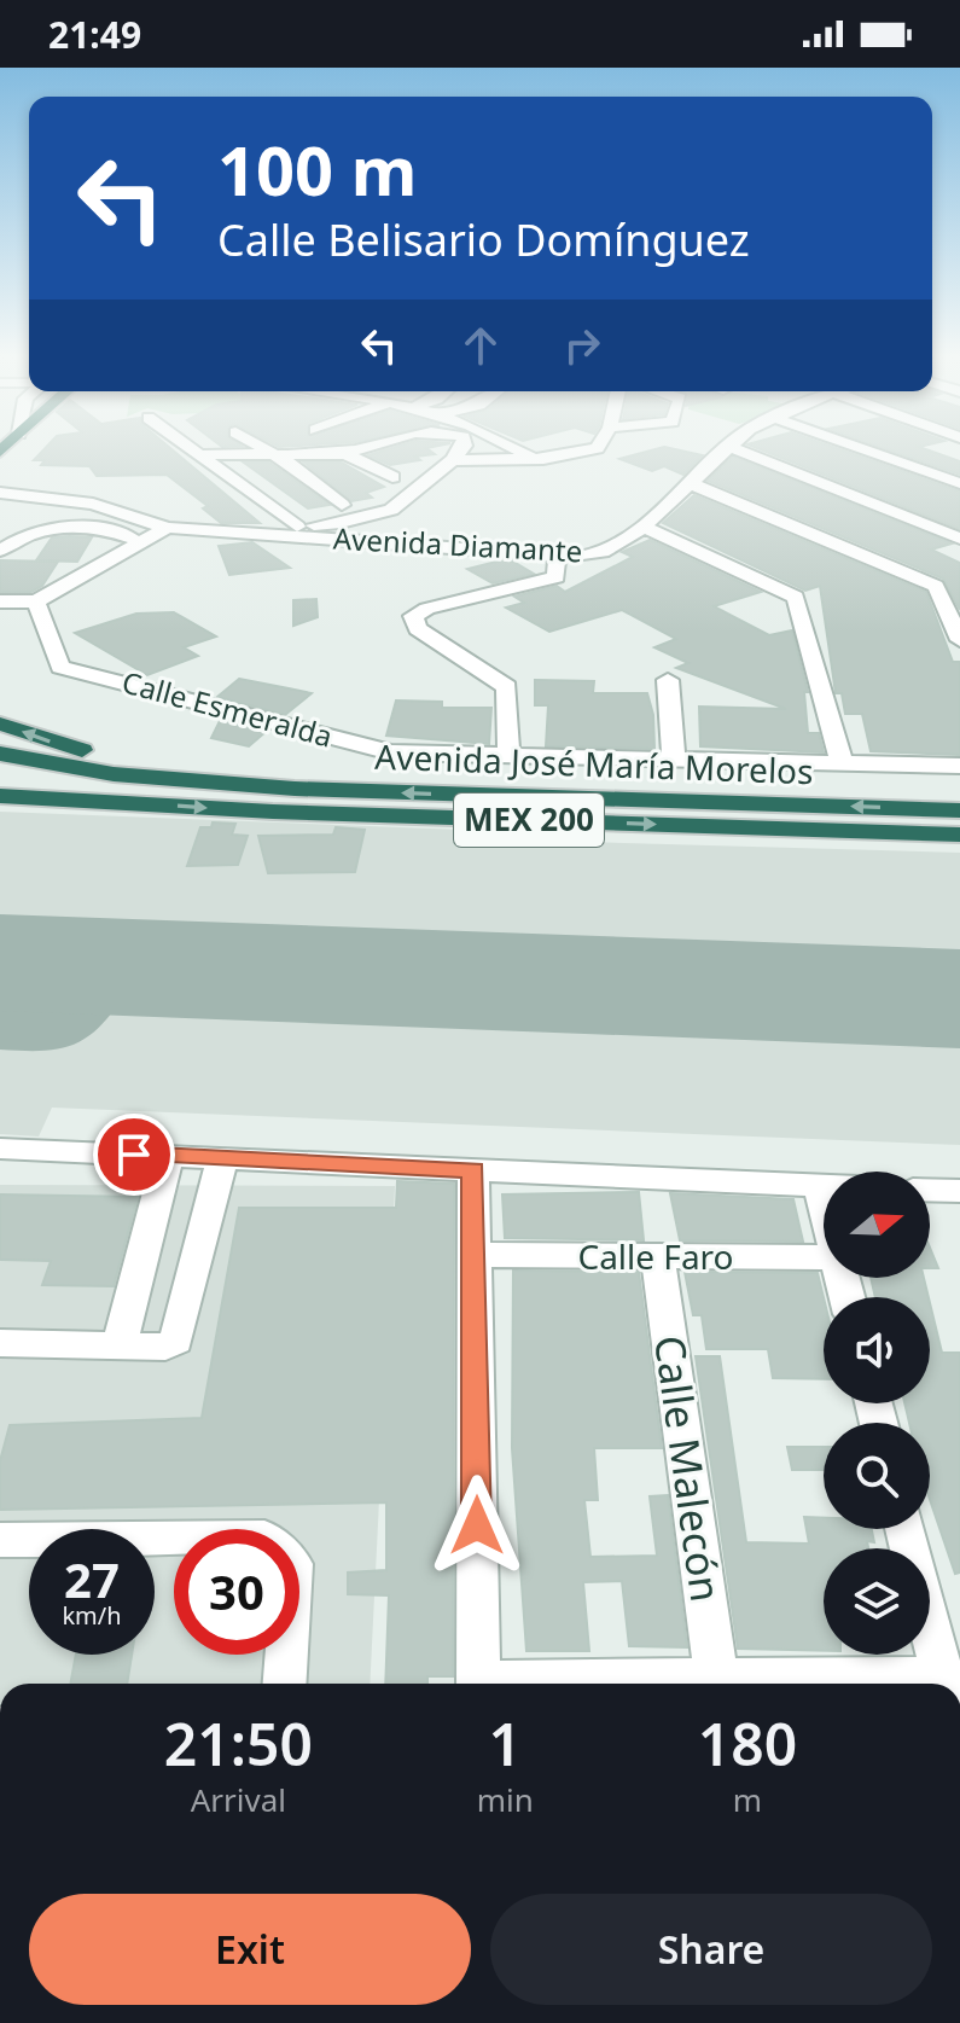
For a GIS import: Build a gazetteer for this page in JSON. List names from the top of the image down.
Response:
{
  "streets": {
    "highway": ["Avenida José María Morelos", "MEX 200"],
    "street": [
      "Avenida Diamante",
      "Calle Esmeralda",
      "Calle Faro",
      "Calle Malecón"
    ]
  },
  "crossings": [
    ["Avenida José María Morelos", "MEX 200"],
    ["Calle Faro", "Calle Malecón"]
  ],
  "north": "right",
  "page": {
    "status": "21:49",
    "turn": ["100 m", "Calle Belisario Domínguez"],
    "speed": "27 km/h",
    "limit": "30",
    "eta": [
      "21:50",
      "Arrival",
      "1",
      "min",
      "180",
      "m"
    ],
    "buttons": ["Exit", "Share"]
  }
}
